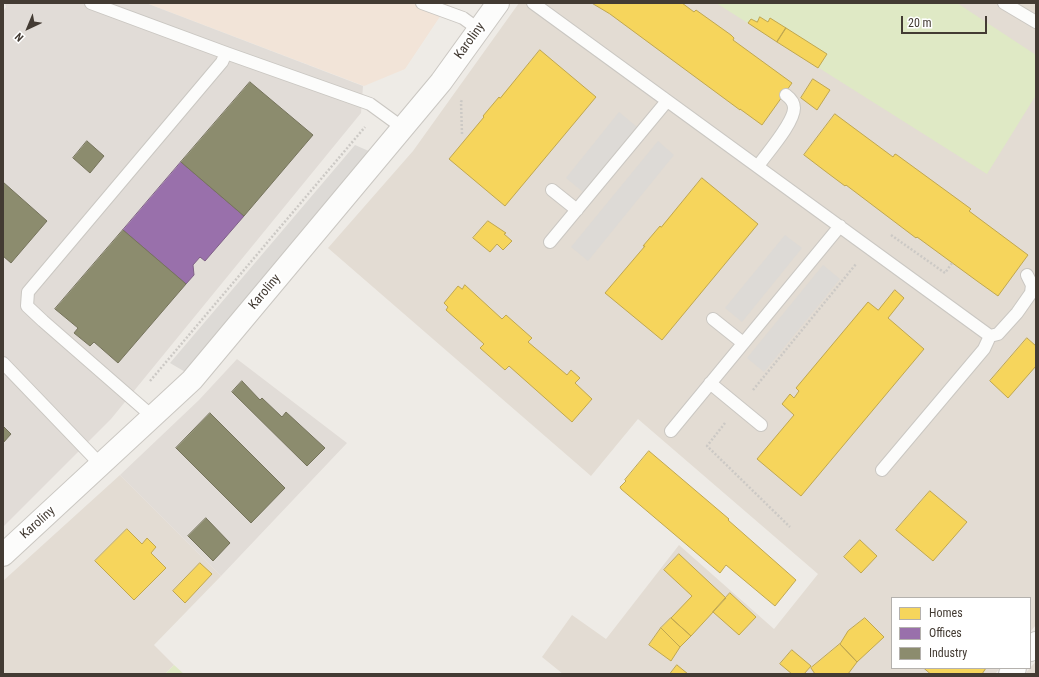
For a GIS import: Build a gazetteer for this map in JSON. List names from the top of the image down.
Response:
{
  "streets": {
    "street": ["Karoliny"]
  },
  "legend": ["Homes", "Offices", "Industry"],
  "scale_bar": "20 m",
  "north": "bottom left"
}
